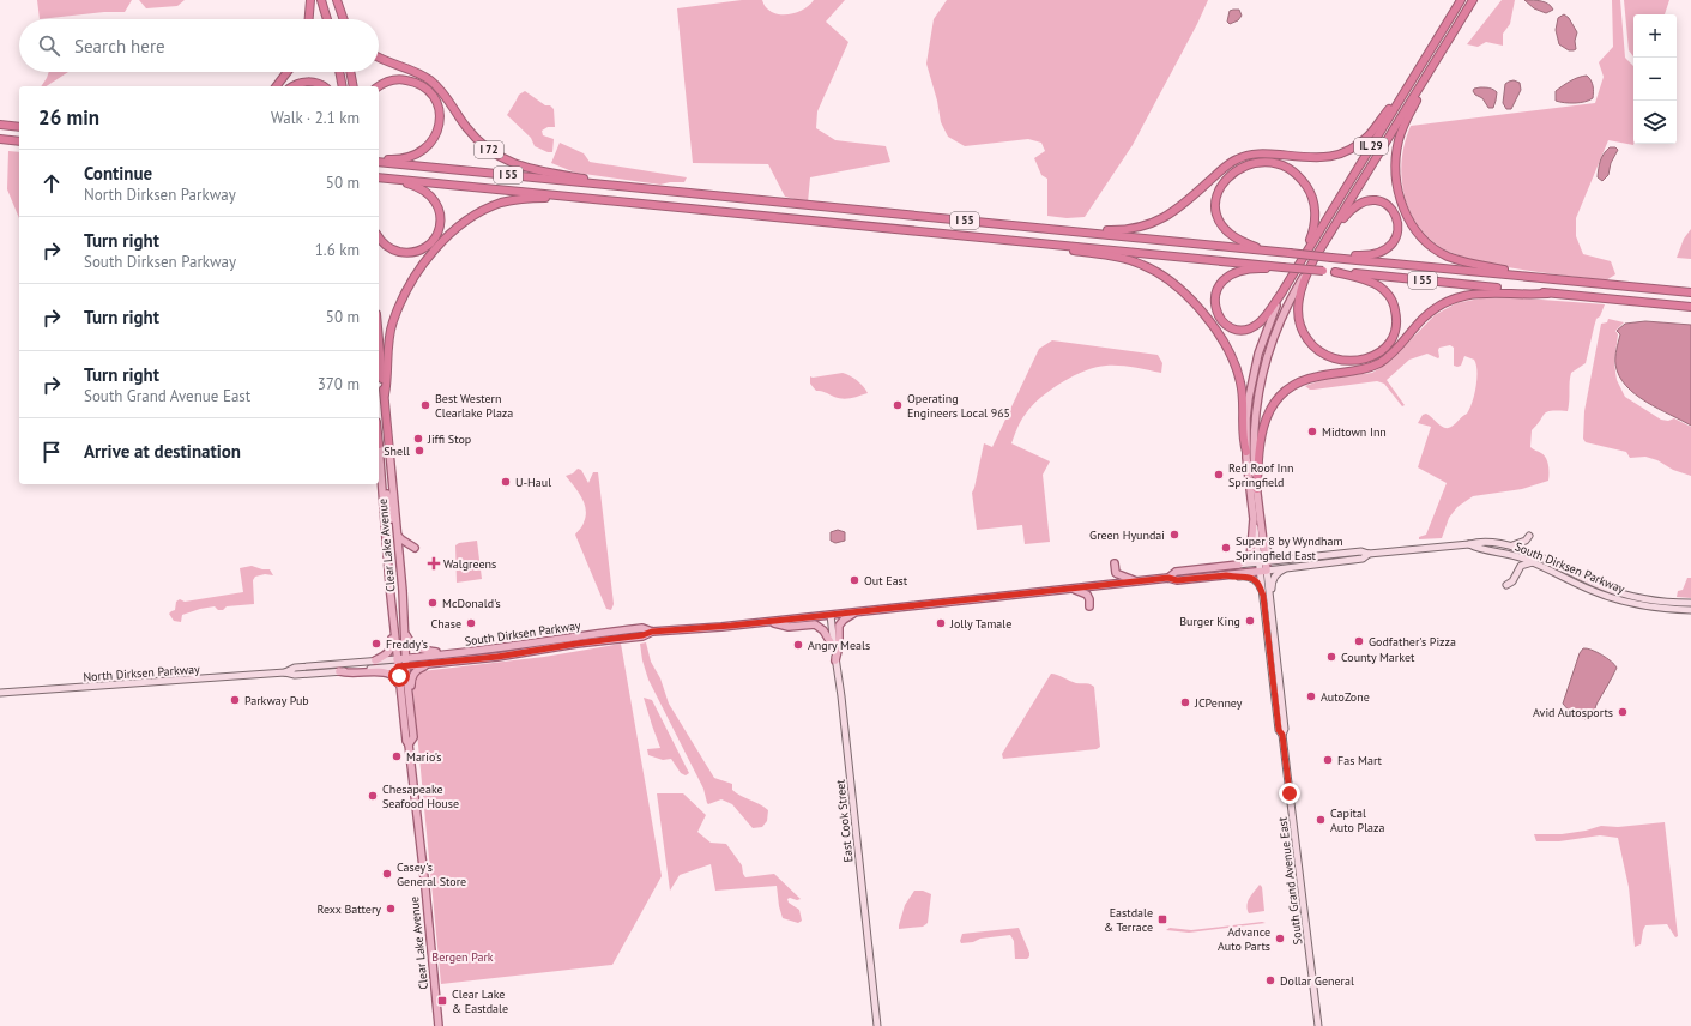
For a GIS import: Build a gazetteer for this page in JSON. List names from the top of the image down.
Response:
{
  "streets": {
    "highway": [
      "IL 29",
      "I 72",
      "I 55",
      "Clear Lake Avenue"
    ],
    "main road": [
      "South Dirksen Parkway",
      "North Dirksen Parkway",
      "East Cook Street",
      "South Grand Avenue East"
    ]
  },
  "crossings": [
    ["IL 29", "I 55"],
    ["IL 29", "South Dirksen Parkway"],
    ["IL 29", "South Grand Avenue East"],
    ["I 72", "I 55"],
    ["Clear Lake Avenue", "South Dirksen Parkway"],
    ["Clear Lake Avenue", "North Dirksen Parkway"],
    ["South Dirksen Parkway", "North Dirksen Parkway"],
    ["South Dirksen Parkway", "East Cook Street"],
    ["South Dirksen Parkway", "South Grand Avenue East"]
  ],
  "parks": ["Bergen Park"],
  "places": {
    "other": [
      "Best Western Clearlake Plaza",
      "Operating Engineers Local 965",
      "Midtown Inn",
      "Jiffi Stop",
      "Shell",
      "Red Roof Inn Springfield",
      "U-Haul",
      "Green Hyundai",
      "Super 8 by Wyndham Springfield East",
      "Out East",
      "McDonald's",
      "Burger King",
      "Chase",
      "Jolly Tamale",
      "Godfather's Pizza",
      "Freddy's",
      "Angry Meals",
      "County Market",
      "AutoZone",
      "Parkway Pub",
      "JCPenney",
      "Avid Autosports",
      "Mario's",
      "Fas Mart",
      "Chesapeake Seafood House",
      "Capital Auto Plaza",
      "Casey's General Store",
      "Rexx Battery",
      "Advance Auto Parts",
      "Dollar General"
    ],
    "health": ["Walgreens"],
    "transit": ["Eastdale & Terrace", "Clear Lake & Eastdale"]
  },
  "page": {
    "map_buttons": ["+", "−"],
    "search": "Search here",
    "heading": ["26 min", "Walk · 2.1 km"],
    "list": [
      ["Continue", "North Dirksen Parkway", "50 m"],
      ["Turn right", "South Dirksen Parkway", "1.6 km"],
      ["Turn right", "50 m"],
      ["Turn right", "South Grand Avenue East", "370 m"],
      "Arrive at destination"
    ]
  }
}
